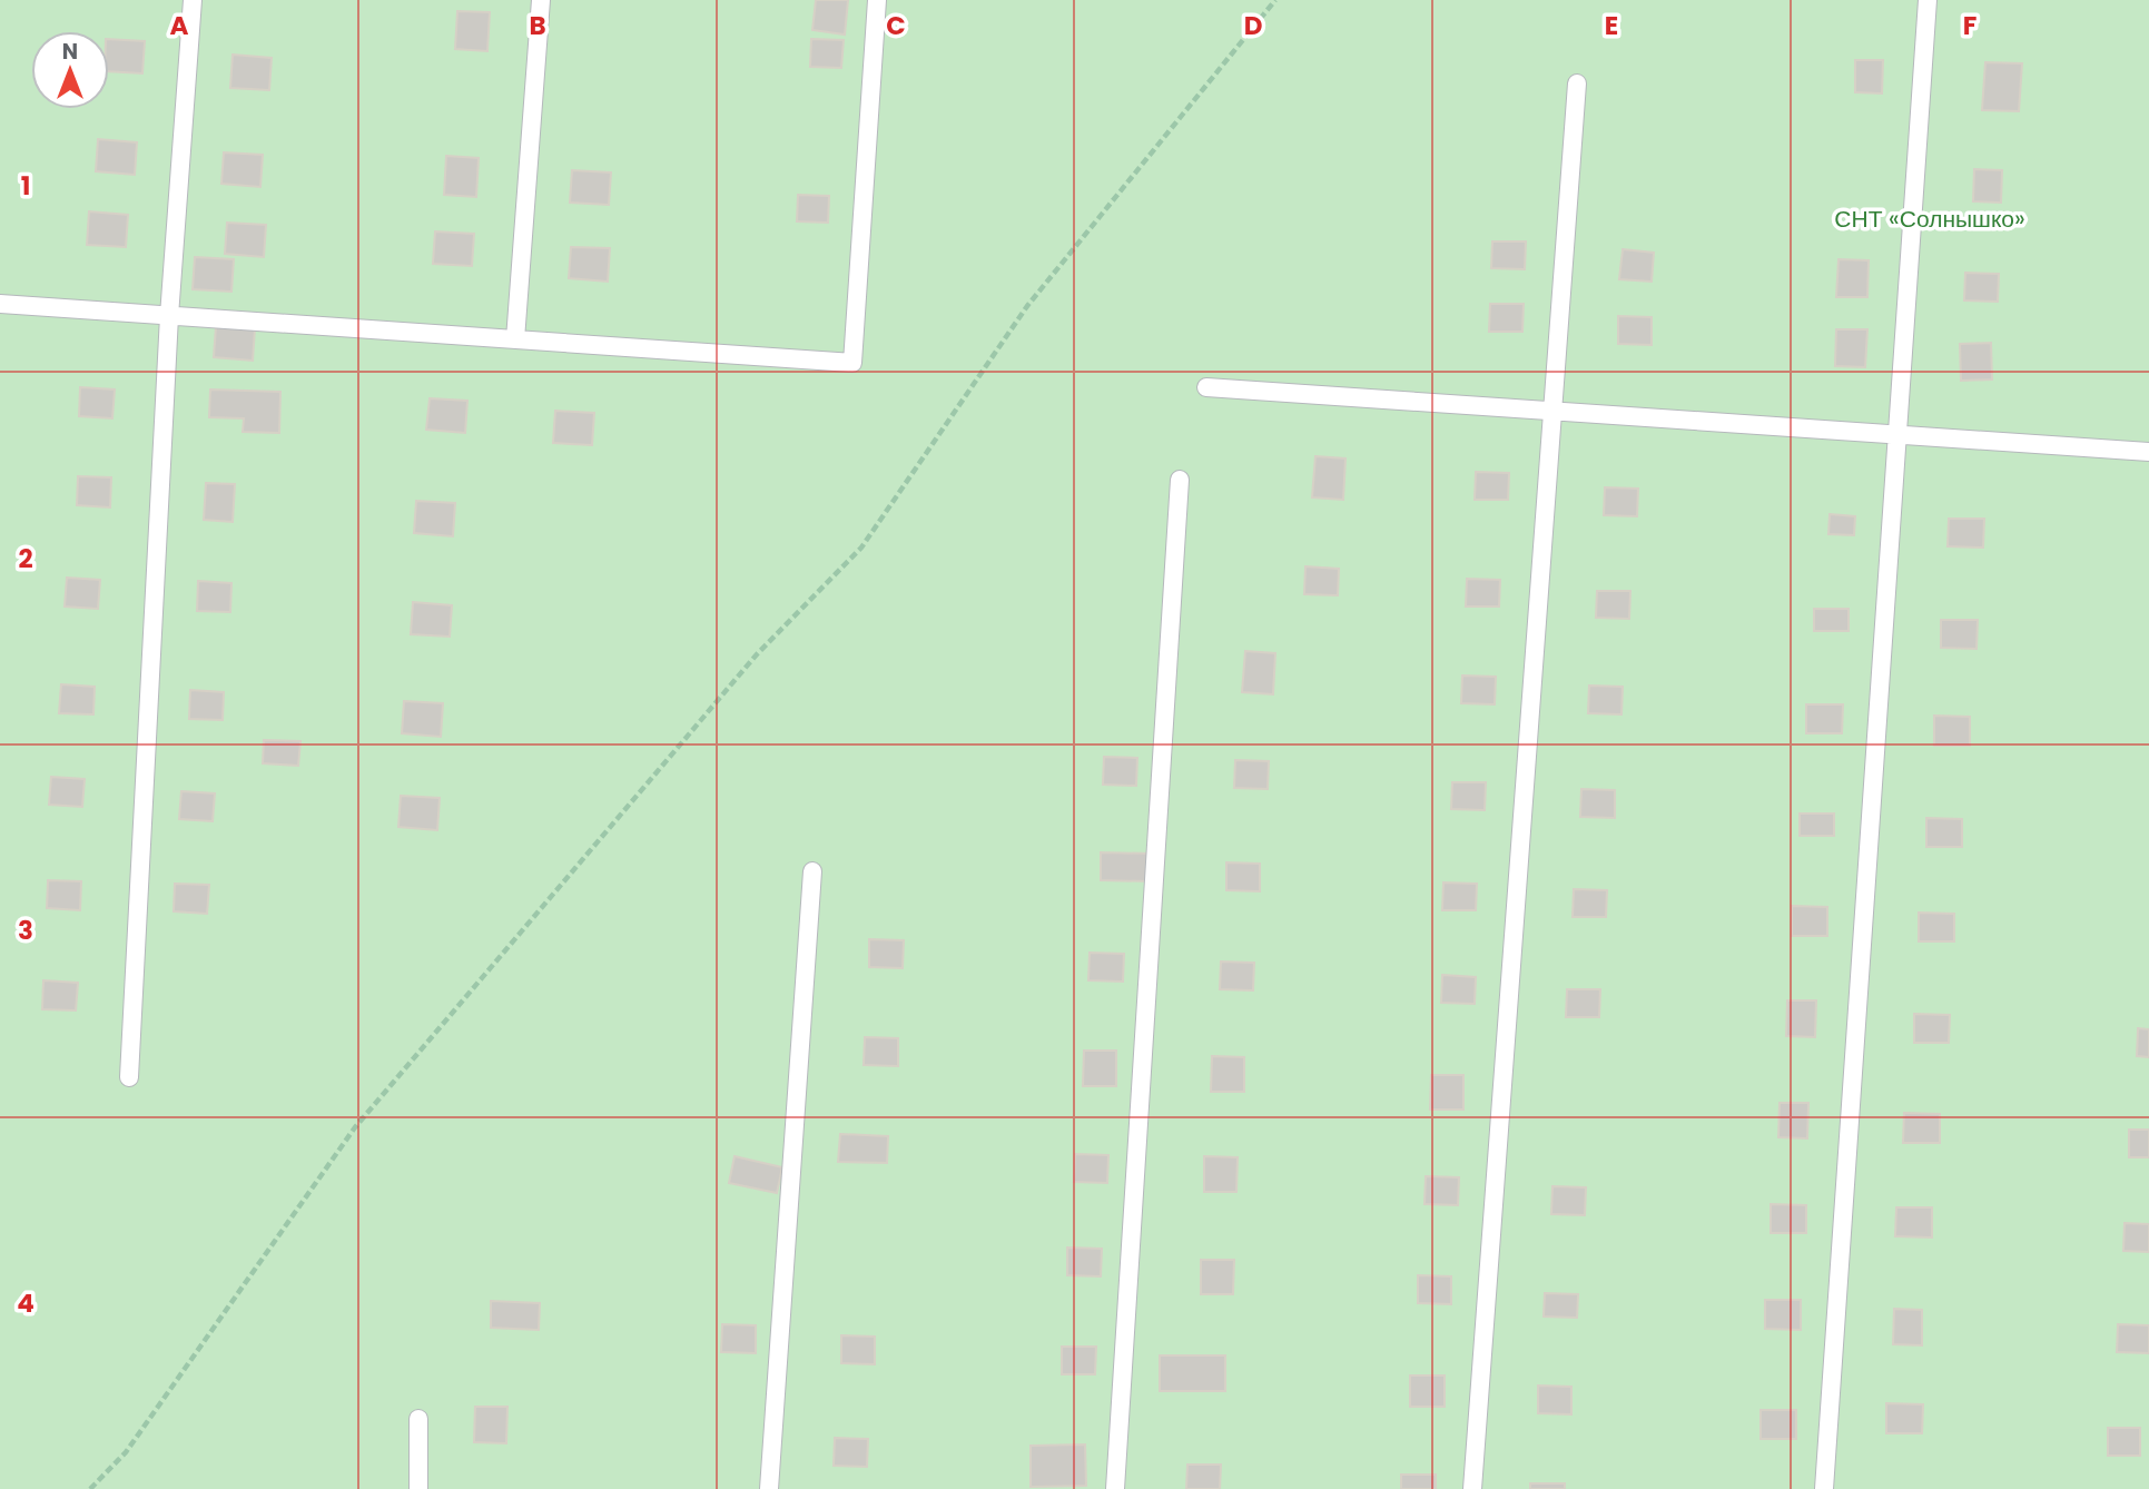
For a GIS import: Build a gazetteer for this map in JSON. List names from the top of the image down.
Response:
{
  "parks": ["СНТ «Солнышко»"],
  "north": "top",
  "grid": {
    "columns": [
      "A",
      "B",
      "C",
      "D",
      "E",
      "F"
    ],
    "rows": [
      "1",
      "2",
      "3",
      "4"
    ]
  }
}
